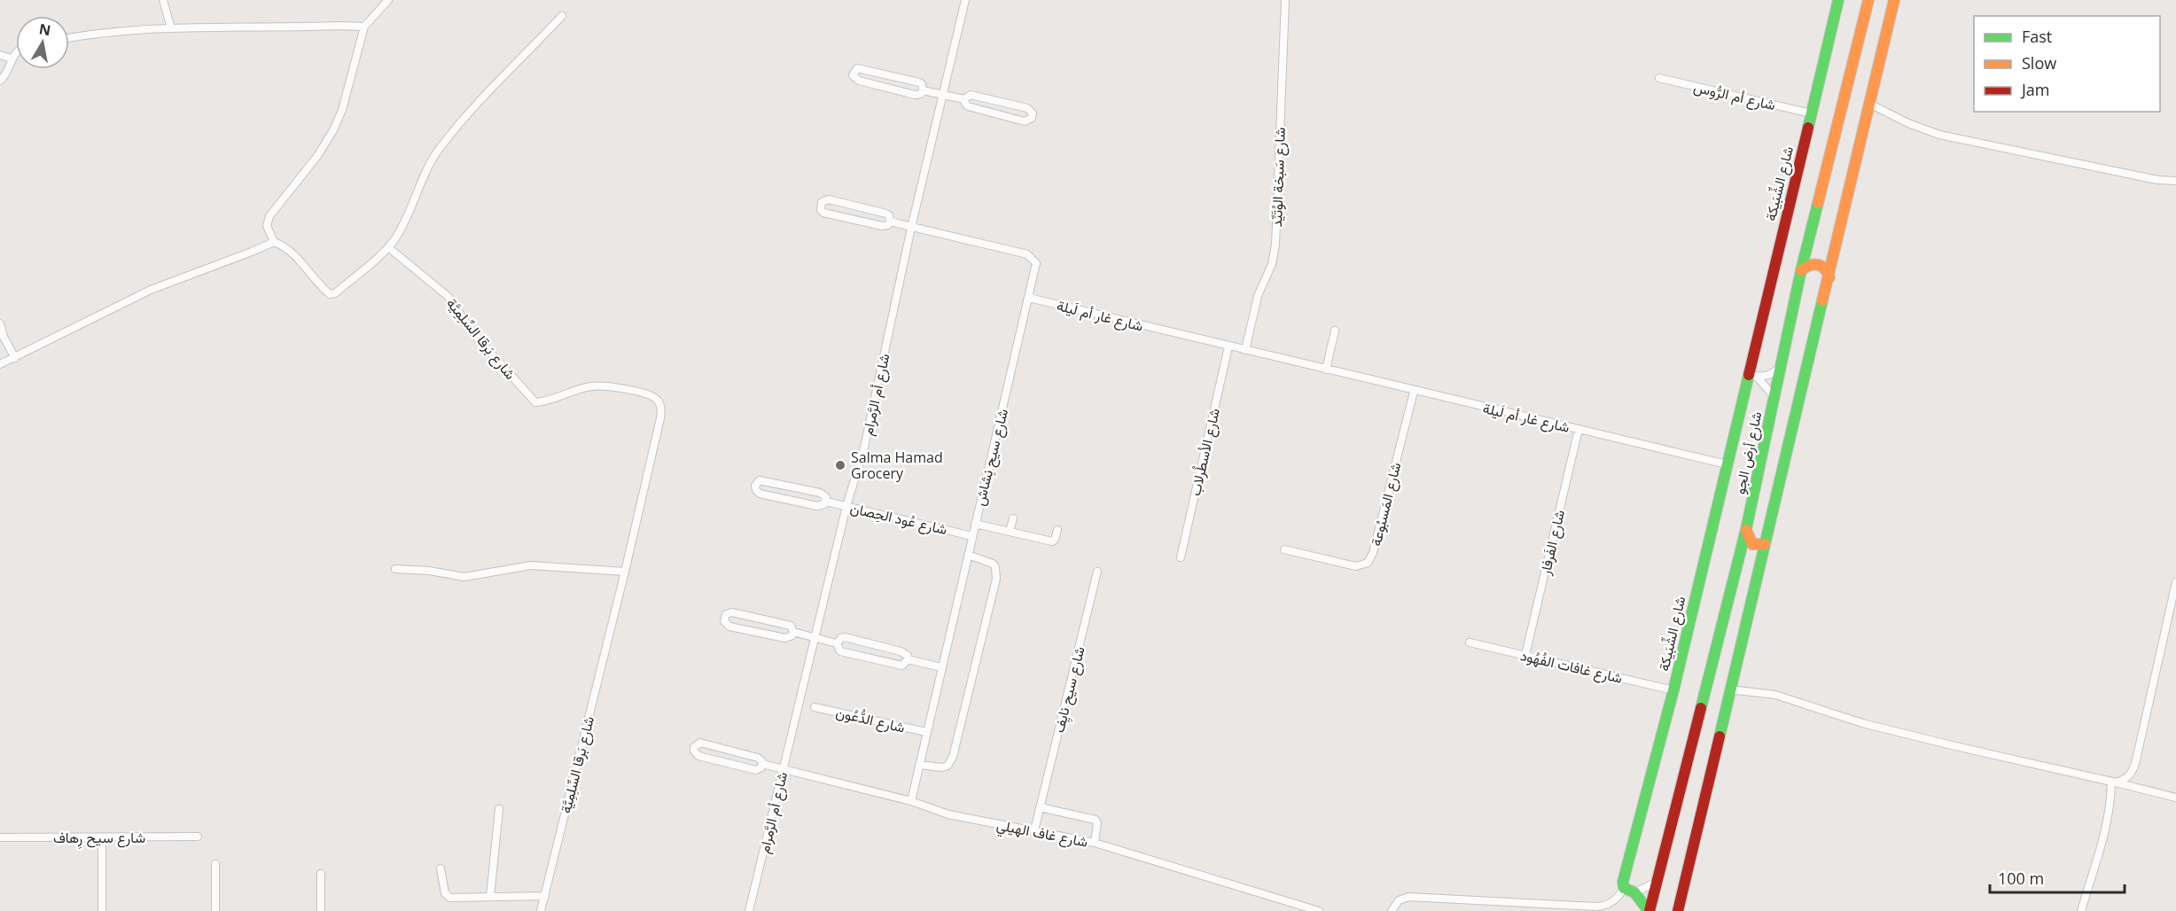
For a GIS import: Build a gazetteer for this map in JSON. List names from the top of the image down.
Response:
{
  "streets": {
    "main road": ["شارع الشِّبَيكة", "شارع أرض الجو"],
    "street": [
      "شارع أم الرُّوس",
      "شارع سَبخة الوُتَيِّد",
      "شارع غار أم لَيلة",
      "شارع بَرقا السِّلِمِيَّة",
      "شارع أم الرَّمرام",
      "شارع الأسطُرلاب",
      "شارع سيح نِشاش",
      "شارع المَسبُوعة",
      "شارع عُود الحِصان",
      "شارع الفَرفار",
      "شارع غافات الفُهُود",
      "شارع سيح نايِف",
      "شارع الدُّعُون",
      "شارع غاف الهيلي",
      "شارع سيح رِهاف"
    ]
  },
  "crossings": [
    ["شارع أم الرُّوس", "شارع الشِّبَيكة"],
    ["شارع سَبخة الوُتَيِّد", "شارع غار أم لَيلة"],
    ["شارع الشِّبَيكة", "شارع غار أم لَيلة"],
    ["شارع الشِّبَيكة", "شارع غافات الفُهُود"],
    ["شارع غار أم لَيلة", "شارع الأسطُرلاب"],
    ["شارع غار أم لَيلة", "شارع سيح نِشاش"],
    ["شارع غار أم لَيلة", "شارع المَسبُوعة"],
    ["شارع غار أم لَيلة", "شارع الفَرفار"],
    ["شارع أم الرَّمرام", "شارع سيح نِشاش"],
    ["شارع أم الرَّمرام", "شارع عُود الحِصان"],
    ["شارع أم الرَّمرام", "شارع غاف الهيلي"],
    ["شارع سيح نِشاش", "شارع عُود الحِصان"],
    ["شارع سيح نِشاش", "شارع الدُّعُون"],
    ["شارع سيح نِشاش", "شارع غاف الهيلي"],
    ["شارع الفَرفار", "شارع غافات الفُهُود"],
    ["شارع سيح نايِف", "شارع غاف الهيلي"]
  ],
  "places": ["Salma Hamad Grocery"],
  "legend": ["Fast", "Slow", "Jam"],
  "scale_bar": "100 m",
  "north": "top"
}
